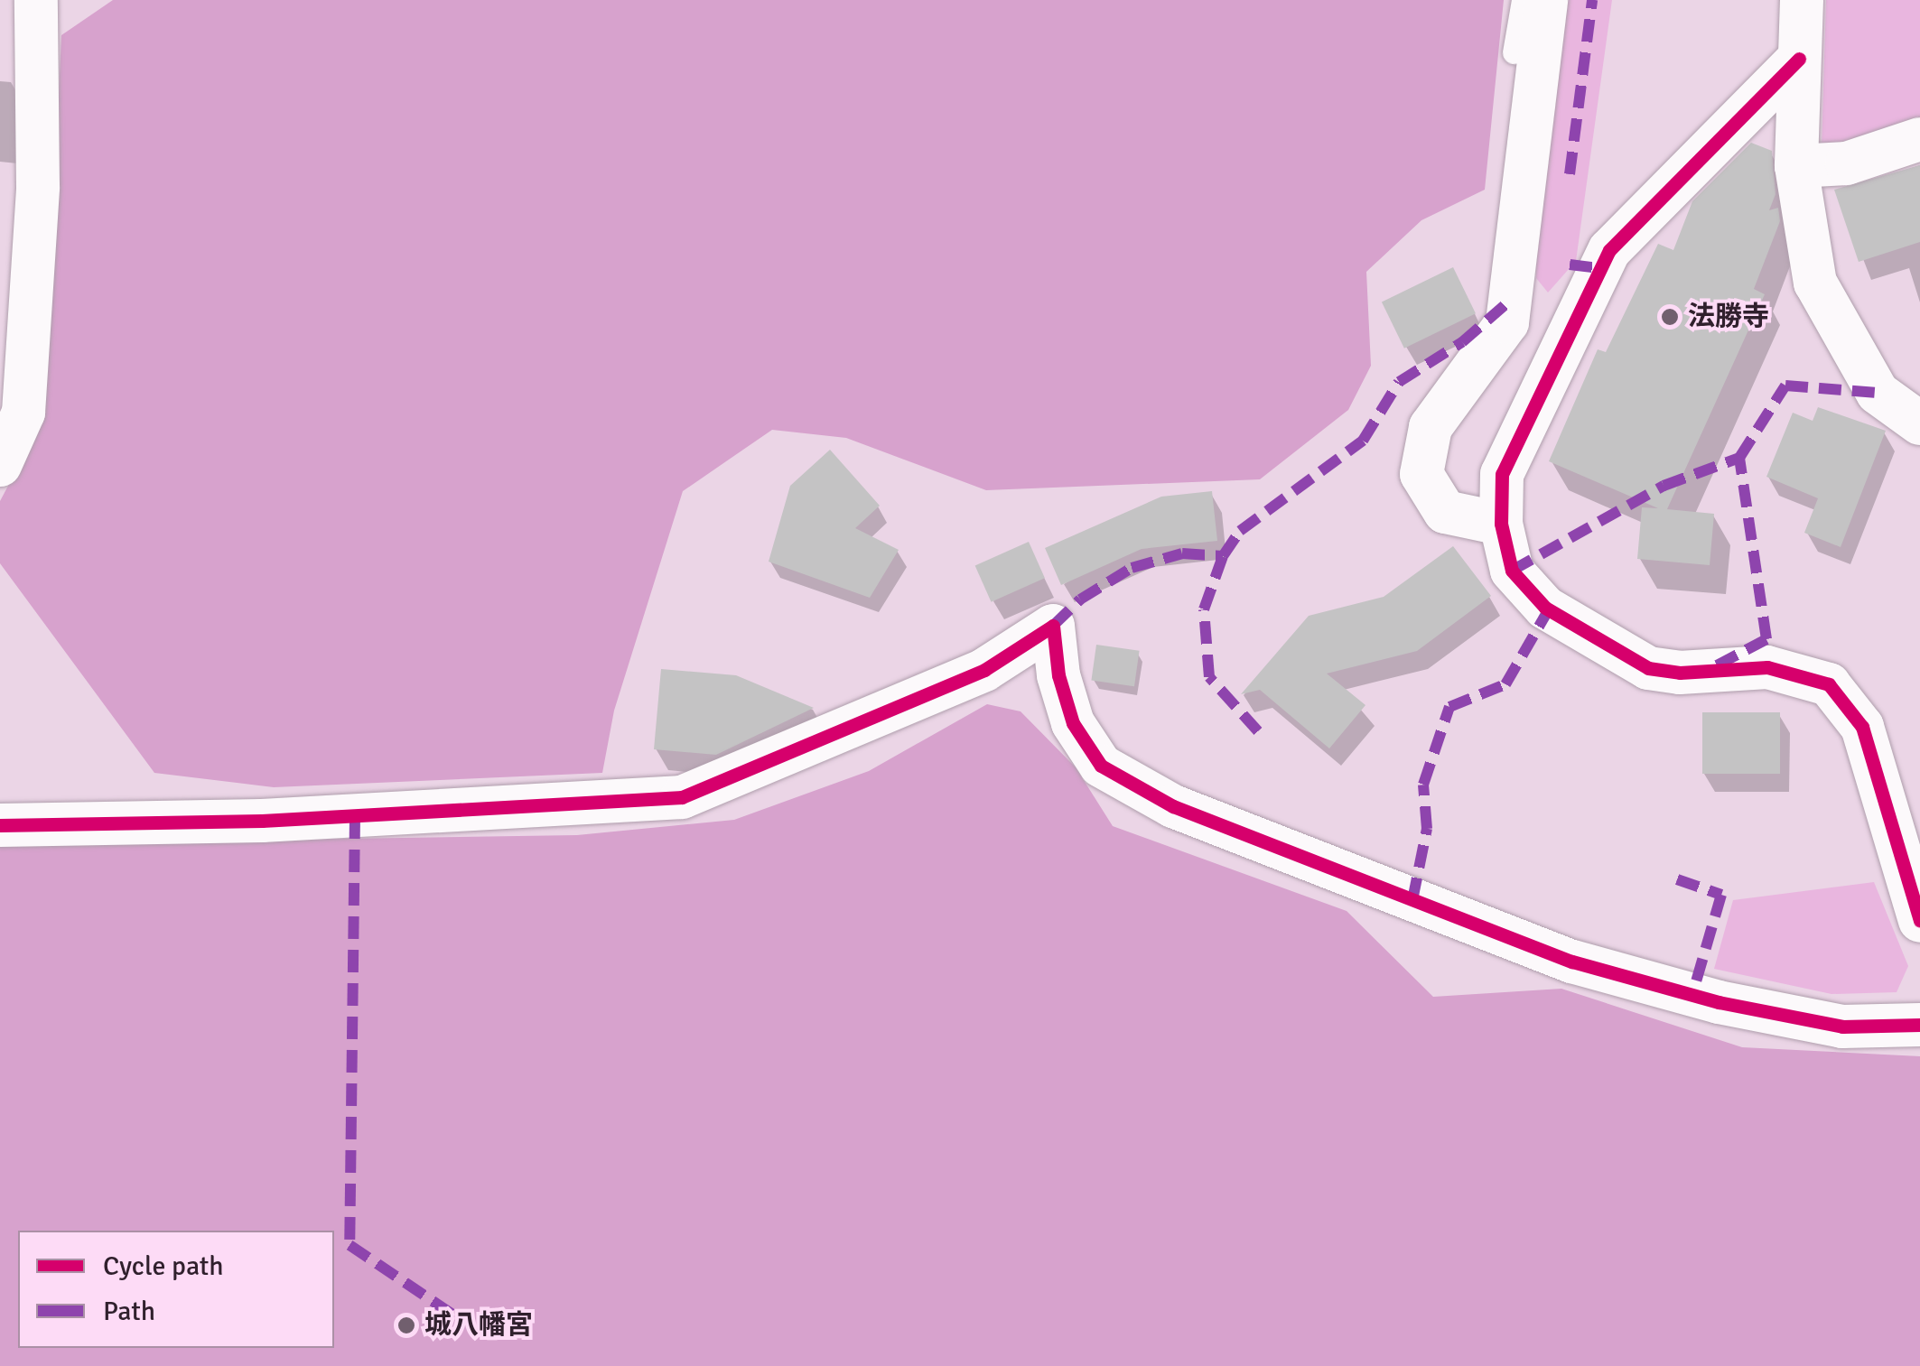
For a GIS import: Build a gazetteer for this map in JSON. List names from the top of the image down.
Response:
{
  "places": ["法勝寺", "城八幡宮"],
  "legend": ["Cycle path", "Path"]
}
